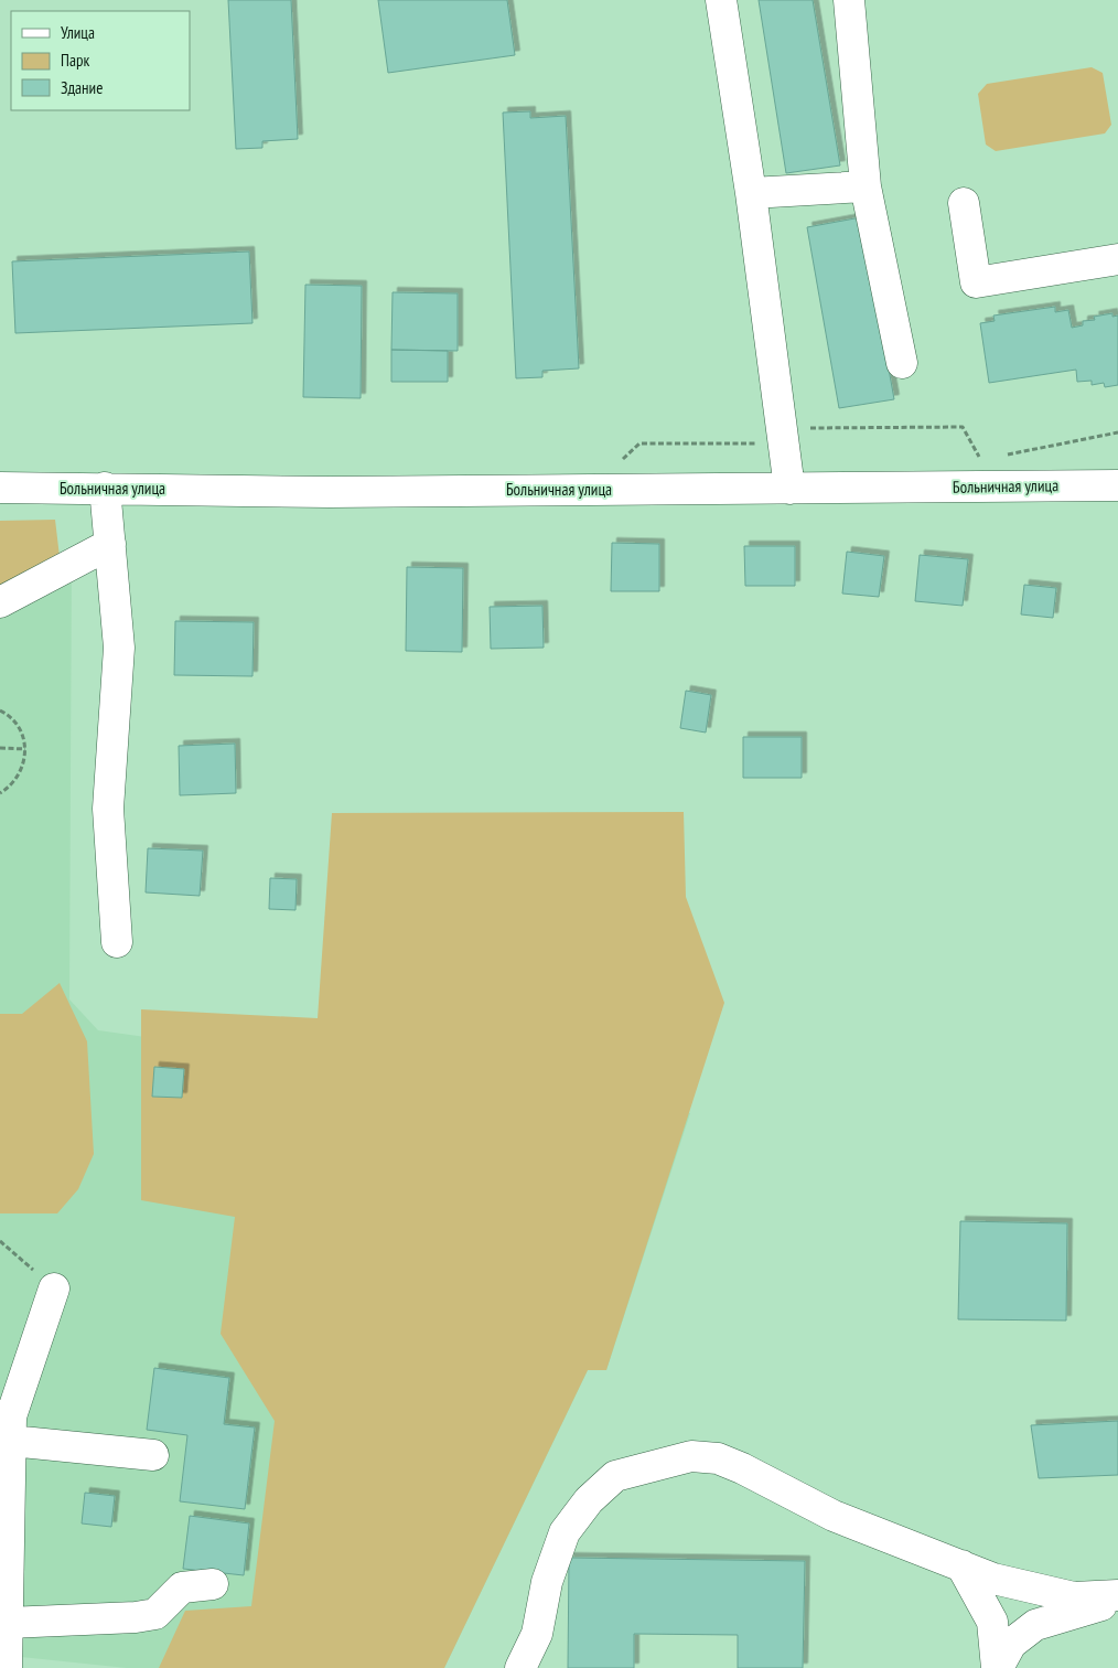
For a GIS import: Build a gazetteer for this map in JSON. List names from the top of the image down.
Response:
{
  "streets": {
    "street": ["Больничная улица"]
  },
  "legend": ["Улица", "Парк", "Здание"]
}
